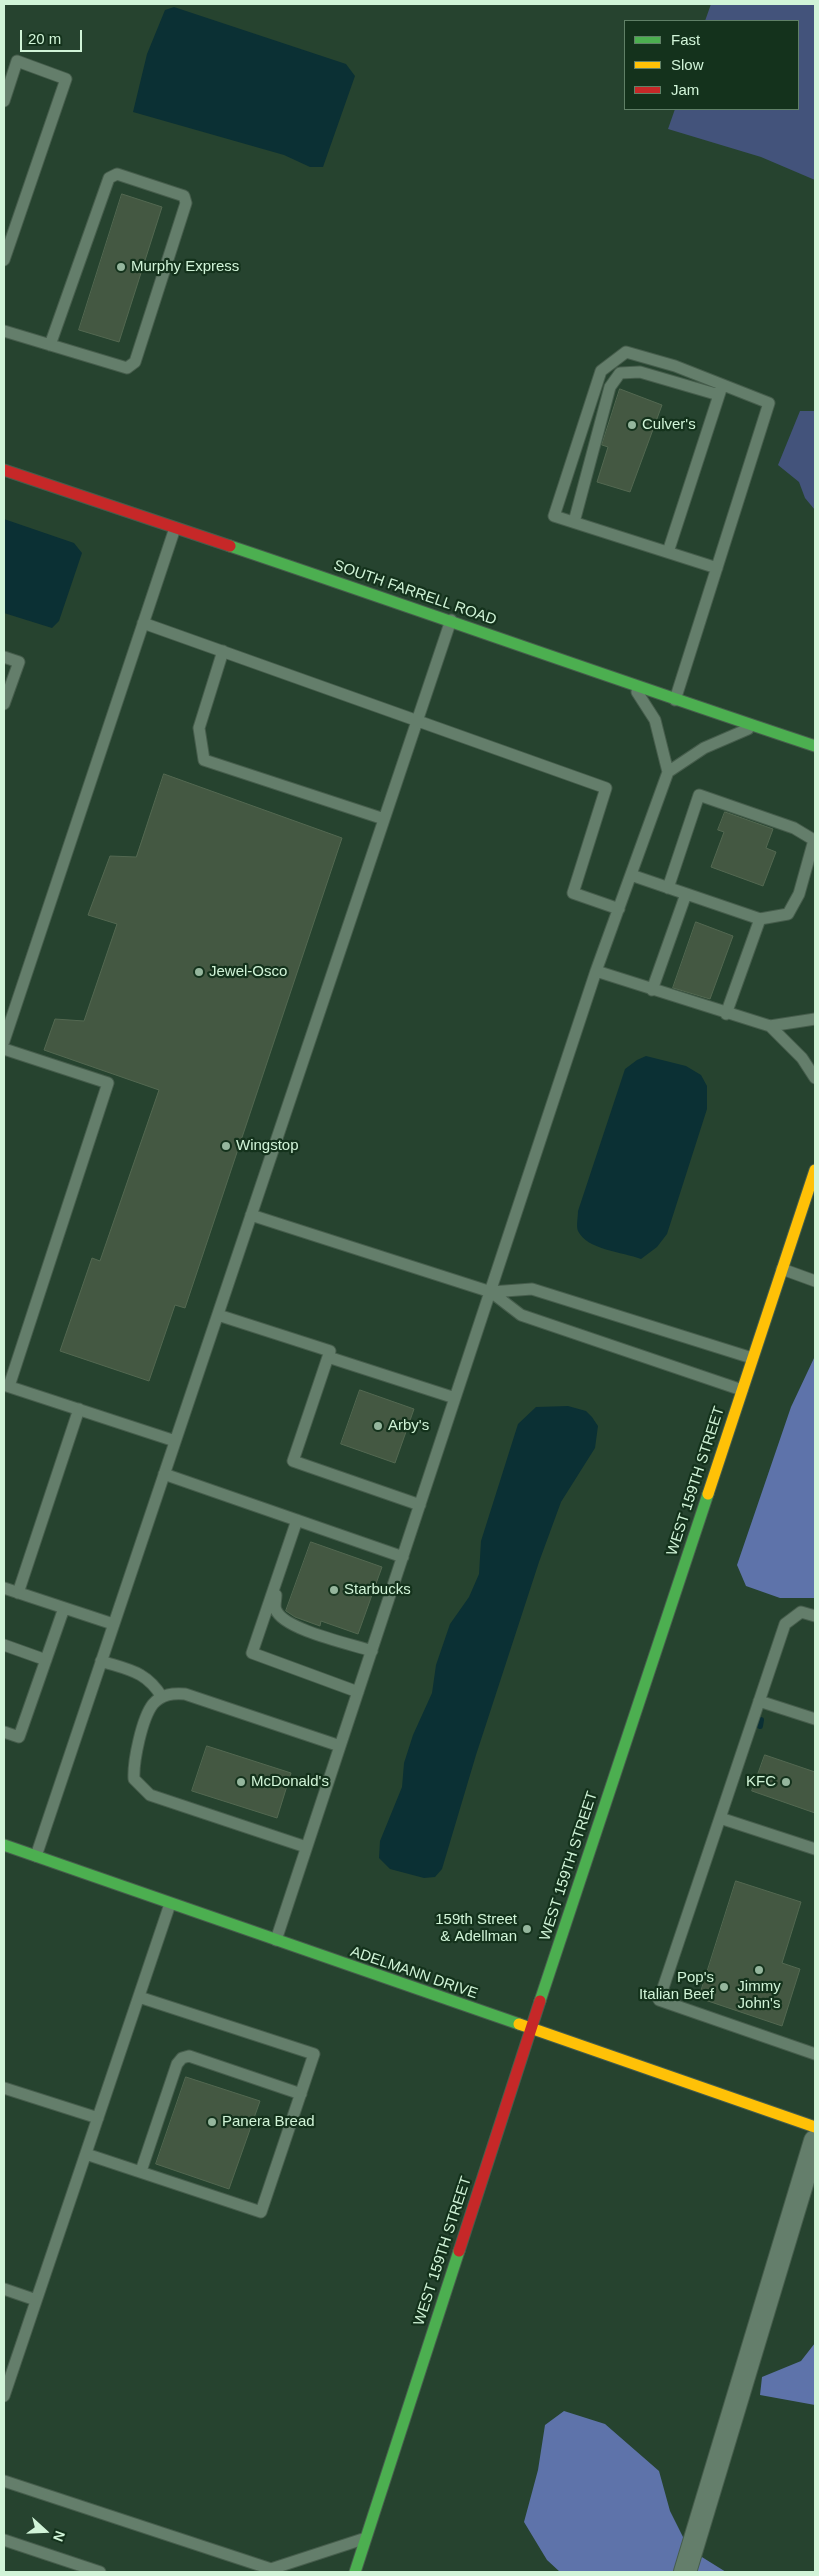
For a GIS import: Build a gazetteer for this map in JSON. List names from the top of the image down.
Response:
{
  "streets": {
    "street": ["SOUTH FARRELL ROAD", "WEST 159TH STREET", "ADELMANN DRIVE"]
  },
  "crossings": [
    ["WEST 159TH STREET", "ADELMANN DRIVE"]
  ],
  "places": [
    "Murphy Express",
    "Culver's",
    "Jewel-Osco",
    "Wingstop",
    "Arby's",
    "Starbucks",
    "McDonald's",
    "KFC",
    "159th Street & Adellman",
    "Jimmy John's",
    "Pop's Italian Beef",
    "Panera Bread"
  ],
  "legend": ["Fast", "Slow", "Jam"],
  "scale_bar": "20 m",
  "north": "right"
}
